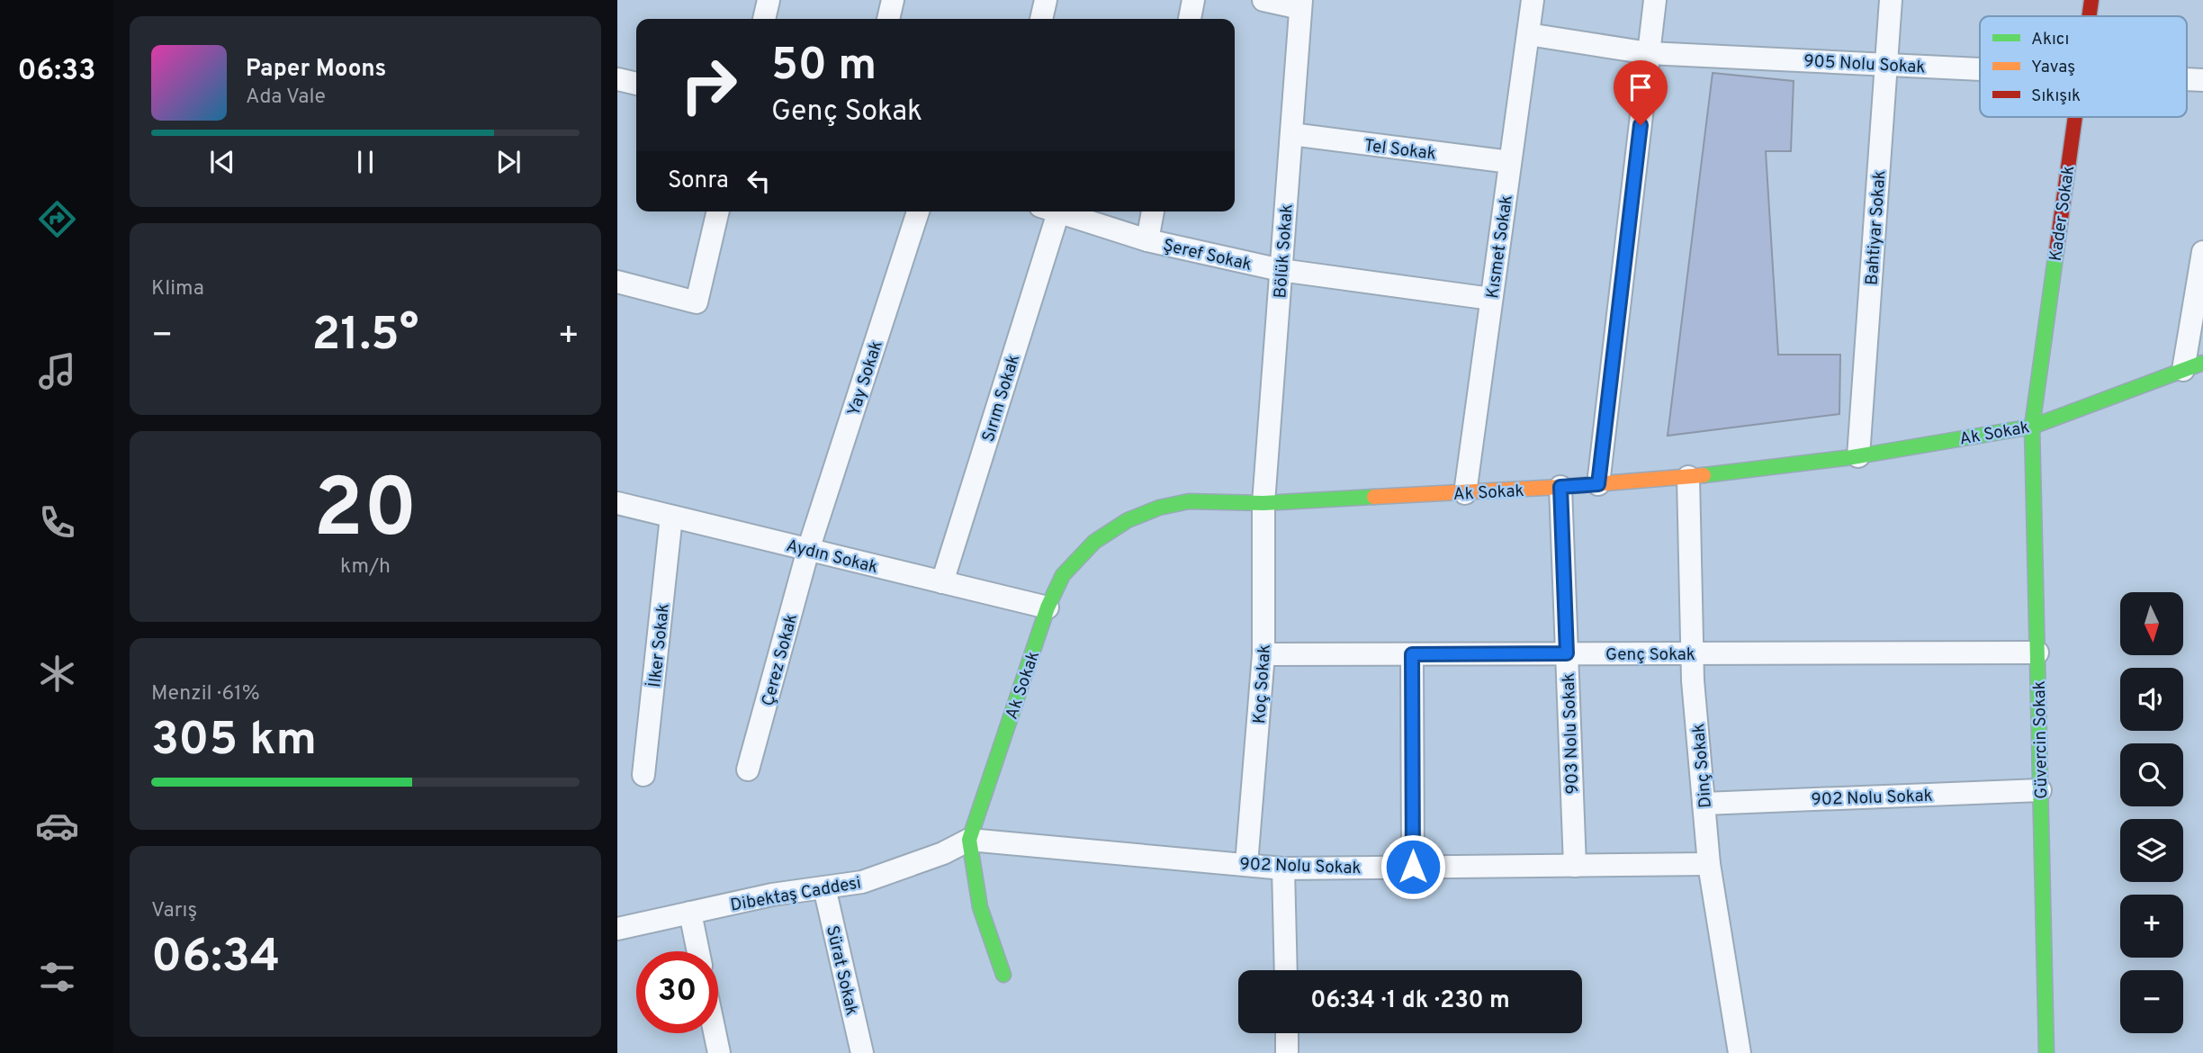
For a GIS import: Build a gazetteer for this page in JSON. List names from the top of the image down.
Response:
{
  "streets": {
    "street": [
      "905 Nolu Sokak",
      "Tel Sokak",
      "Kader Sokak",
      "Bahtiyar Sokak",
      "Kısmet Sokak",
      "Bölük Sokak",
      "Şeref Sokak",
      "Yay Sokak",
      "Sırım Sokak",
      "Ak Sokak",
      "Aydın Sokak",
      "İlker Sokak",
      "Genç Sokak",
      "Çerez Sokak",
      "Koç Sokak",
      "903 Nolu Sokak",
      "Güvercin Sokak",
      "Dinç Sokak",
      "902 Nolu Sokak",
      "Dibektaş Caddesi",
      "Sürat Sokak"
    ]
  },
  "crossings": [
    ["905 Nolu Sokak", "Bahtiyar Sokak"],
    ["905 Nolu Sokak", "Kısmet Sokak"],
    ["Tel Sokak", "Kısmet Sokak"],
    ["Tel Sokak", "Bölük Sokak"],
    ["Kader Sokak", "Ak Sokak"],
    ["Kader Sokak", "Güvercin Sokak"],
    ["Bahtiyar Sokak", "Ak Sokak"],
    ["Kısmet Sokak", "Şeref Sokak"],
    ["Kısmet Sokak", "Ak Sokak"],
    ["Bölük Sokak", "Şeref Sokak"],
    ["Bölük Sokak", "Ak Sokak"],
    ["Bölük Sokak", "Koç Sokak"],
    ["Yay Sokak", "Aydın Sokak"],
    ["Yay Sokak", "Çerez Sokak"],
    ["Sırım Sokak", "Aydın Sokak"],
    ["Ak Sokak", "Aydın Sokak"],
    ["Ak Sokak", "Koç Sokak"],
    ["Ak Sokak", "903 Nolu Sokak"],
    ["Ak Sokak", "Güvercin Sokak"],
    ["Ak Sokak", "Dinç Sokak"],
    ["Ak Sokak", "902 Nolu Sokak"],
    ["Ak Sokak", "Dibektaş Caddesi"],
    ["Aydın Sokak", "İlker Sokak"],
    ["Aydın Sokak", "Çerez Sokak"],
    ["Genç Sokak", "Koç Sokak"],
    ["Genç Sokak", "903 Nolu Sokak"],
    ["Genç Sokak", "Güvercin Sokak"],
    ["Genç Sokak", "Dinç Sokak"],
    ["Koç Sokak", "902 Nolu Sokak"],
    ["903 Nolu Sokak", "902 Nolu Sokak"],
    ["Güvercin Sokak", "902 Nolu Sokak"],
    ["Dinç Sokak", "902 Nolu Sokak"],
    ["902 Nolu Sokak", "Dibektaş Caddesi"],
    ["Dibektaş Caddesi", "Sürat Sokak"]
  ],
  "legend": ["Akıcı", "Yavaş", "Sıkışık"],
  "north": "bottom",
  "page": {
    "tabs": "06:33",
    "turn": ["50 m", "Genç Sokak"],
    "song": ["Paper Moons", "Ada Vale"],
    "then": "Sonra",
    "tile": [
      "Klima",
      ["20", "km/h"],
      ["Menzil · 61%", "305 km"],
      ["Varış", "06:34"]
    ],
    "heat": ["−", "21.5°", "+"],
    "map_buttons": ["+", "−"],
    "limit": "30",
    "trip": "06:34 · 1 dk · 230 m"
  }
}
